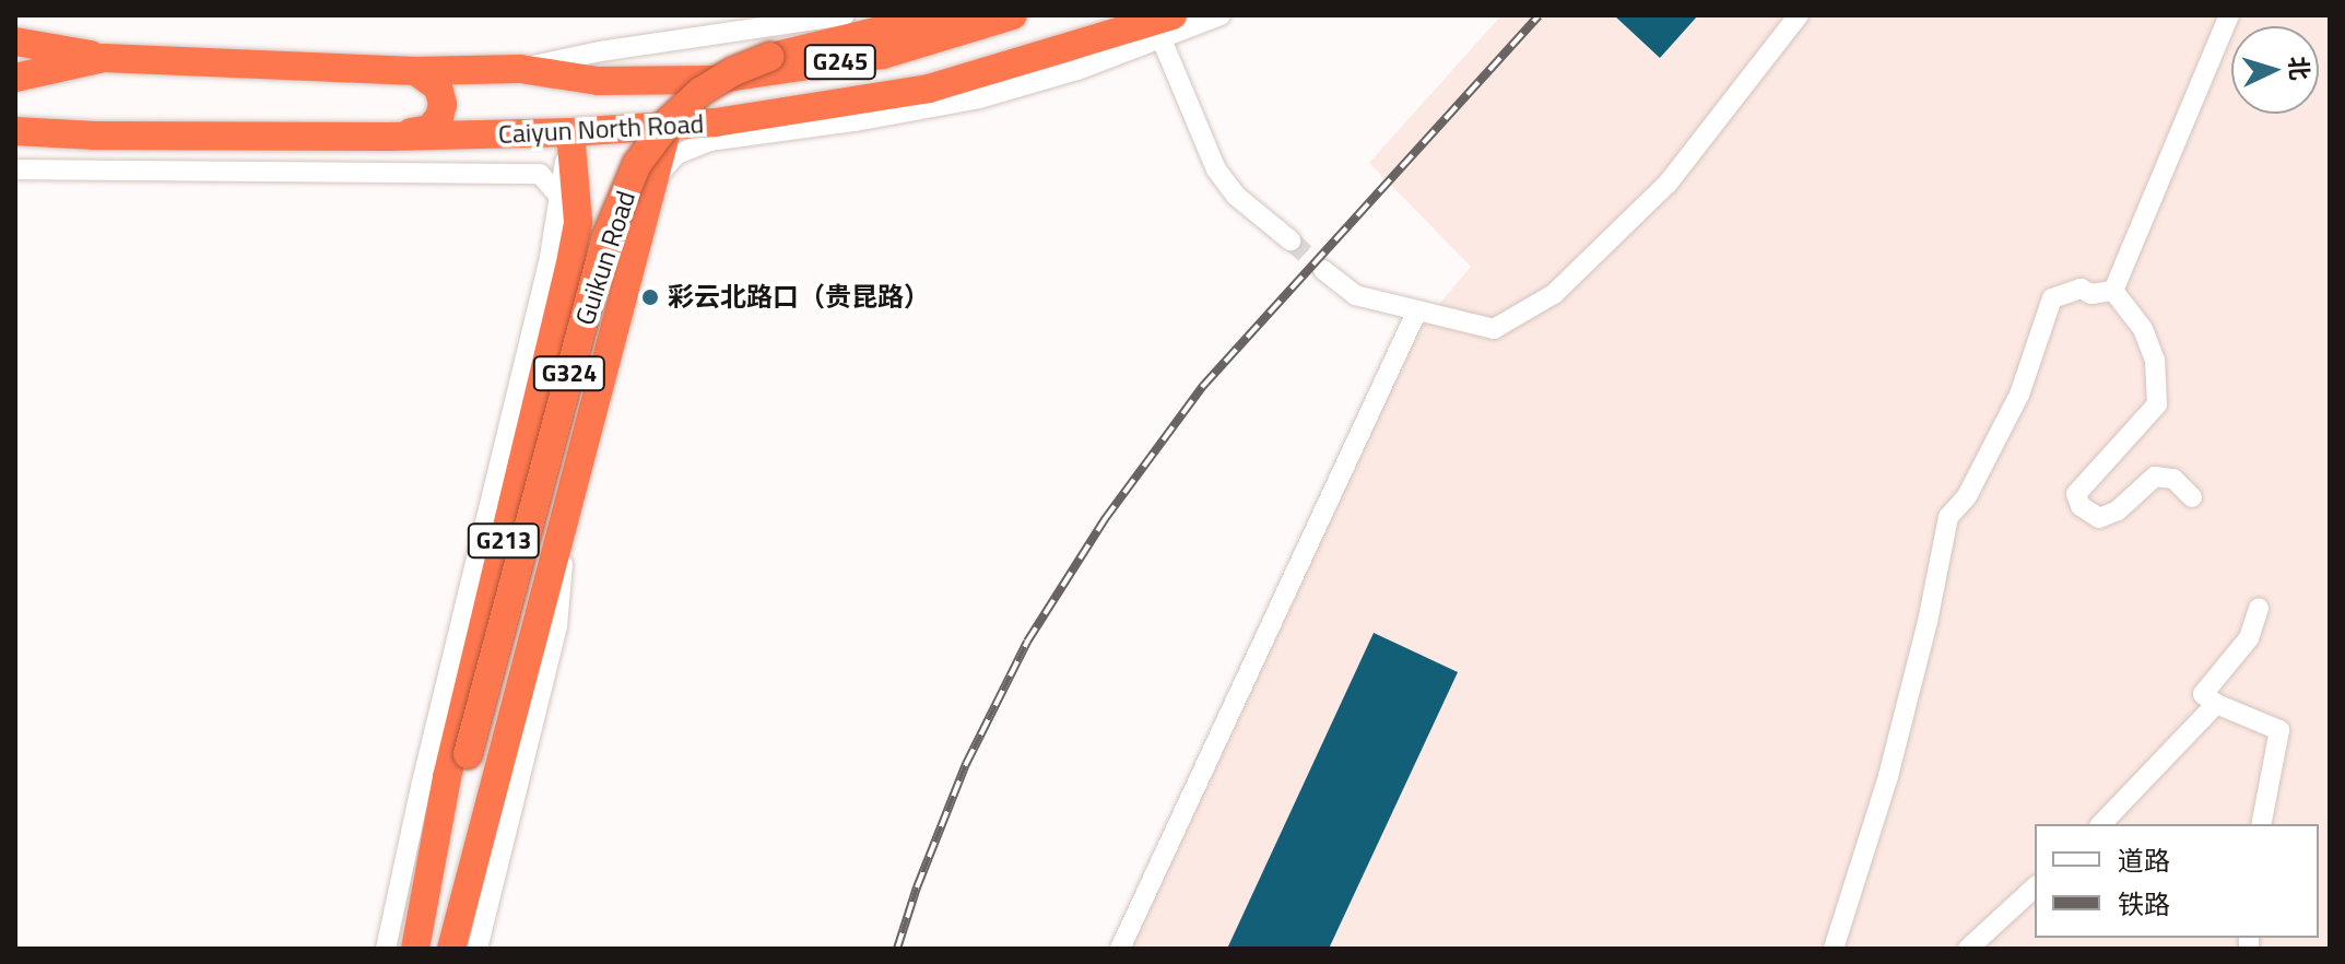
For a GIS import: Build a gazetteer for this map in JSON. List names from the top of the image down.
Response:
{
  "streets": {
    "highway": [
      "G245",
      "Caiyun North Road",
      "Guikun Road",
      "G324",
      "G213"
    ]
  },
  "crossings": [
    ["Caiyun North Road", "Guikun Road"],
    ["Caiyun North Road", "G213"]
  ],
  "places": ["彩云北路口（贵昆路）"],
  "legend": ["道路", "铁路"],
  "north": "right"
}
